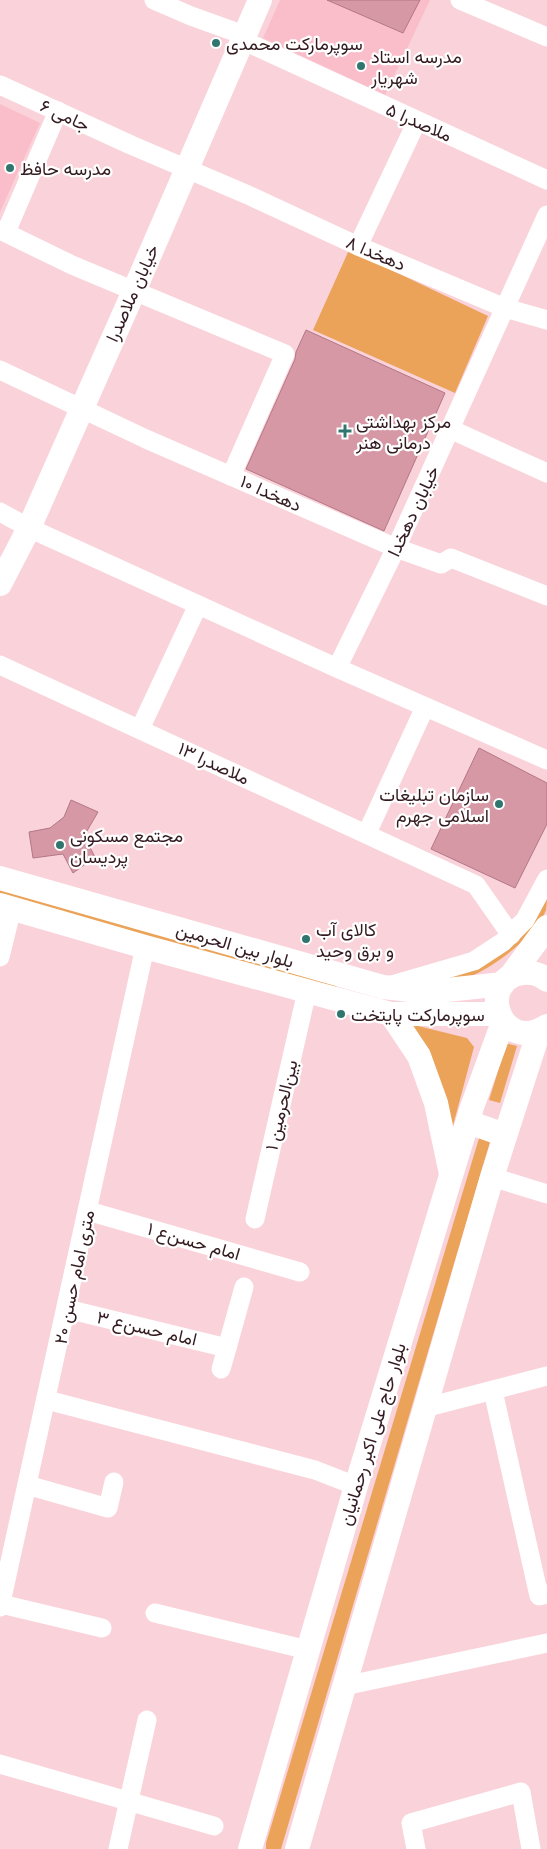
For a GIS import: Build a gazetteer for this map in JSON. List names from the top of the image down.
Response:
{
  "streets": {
    "main road": ["خیابان ملاصدرا", "بلوار بین الحرمین", "بلوار حاج علی اکبر رحمانیان"],
    "street": [
      "جامی ۶",
      "ملاصدرا ۵",
      "دهخدا ۸",
      "دهخدا ۱۰",
      "خیابان دهخدا",
      "ملاصدرا ۱۳",
      "بین‌الحرمین ۱",
      "امام حسن‌ع ۱",
      "۲۰ متری امام حسن",
      "امام حسن‌ع ۳"
    ]
  },
  "crossings": [
    ["جامی ۶", "دهخدا ۸"],
    ["جامی ۶", "خیابان ملاصدرا"],
    ["ملاصدرا ۵", "خیابان ملاصدرا"],
    ["دهخدا ۸", "خیابان ملاصدرا"],
    ["دهخدا ۸", "خیابان دهخدا"],
    ["خیابان ملاصدرا", "دهخدا ۱۰"],
    ["دهخدا ۱۰", "خیابان دهخدا"],
    ["بلوار بین الحرمین", "بین‌الحرمین ۱"],
    ["بلوار بین الحرمین", "۲۰ متری امام حسن"],
    ["بلوار بین الحرمین", "بلوار حاج علی اکبر رحمانیان"],
    ["امام حسن‌ع ۱", "۲۰ متری امام حسن"],
    ["۲۰ متری امام حسن", "امام حسن‌ع ۳"]
  ],
  "places": {
    "other": [
      "سوپرمارکت محمدی",
      "مدرسه استاد شهریار",
      "مدرسه حافظ",
      "سازمان تبلیغات اسلامی جهرم",
      "مجتمع مسکونی پردیسان",
      "کالای آب و برق وحید",
      "سوپرمارکت پایتخت"
    ],
    "health": ["مرکز بهداشتی درمانی هنر"]
  }
}
